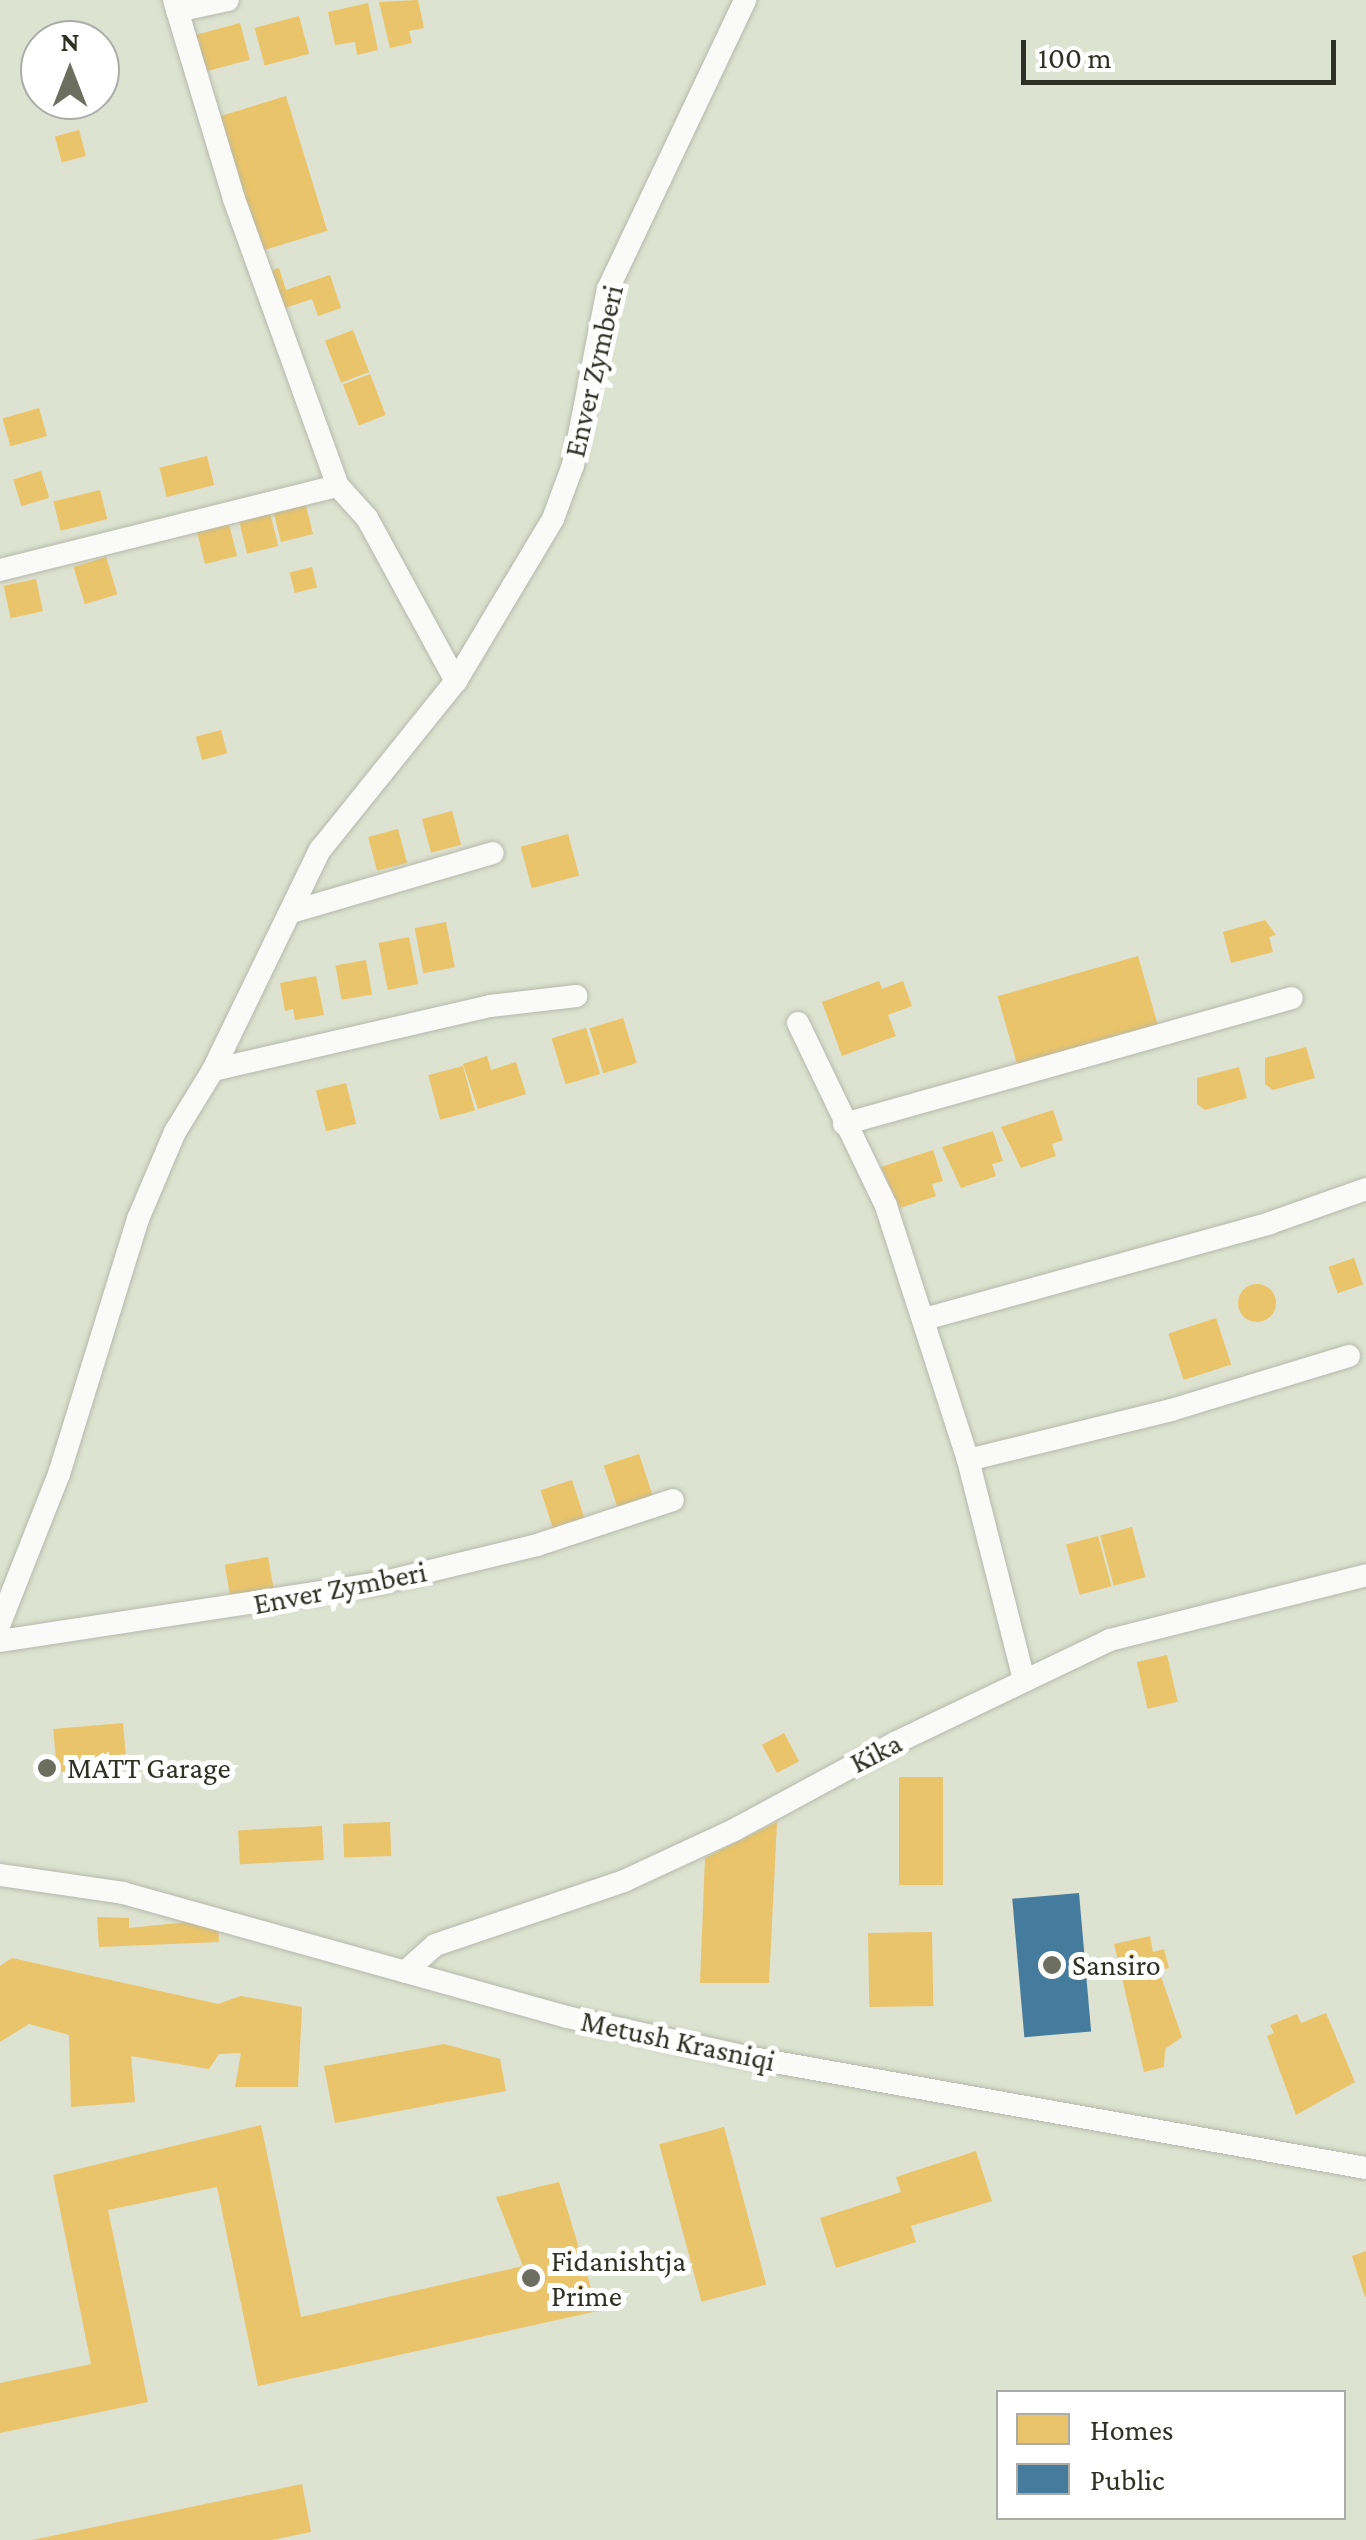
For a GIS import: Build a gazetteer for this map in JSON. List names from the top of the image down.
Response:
{
  "streets": {
    "street": ["Enver Zymberi", "Kika", "Metush Krasniqi"]
  },
  "crossings": [
    ["Kika", "Metush Krasniqi"]
  ],
  "places": ["MATT Garage", "Sansiro", "Fidanishtja Prime"],
  "legend": ["Homes", "Public"],
  "scale_bar": "100 m",
  "north": "top"
}
